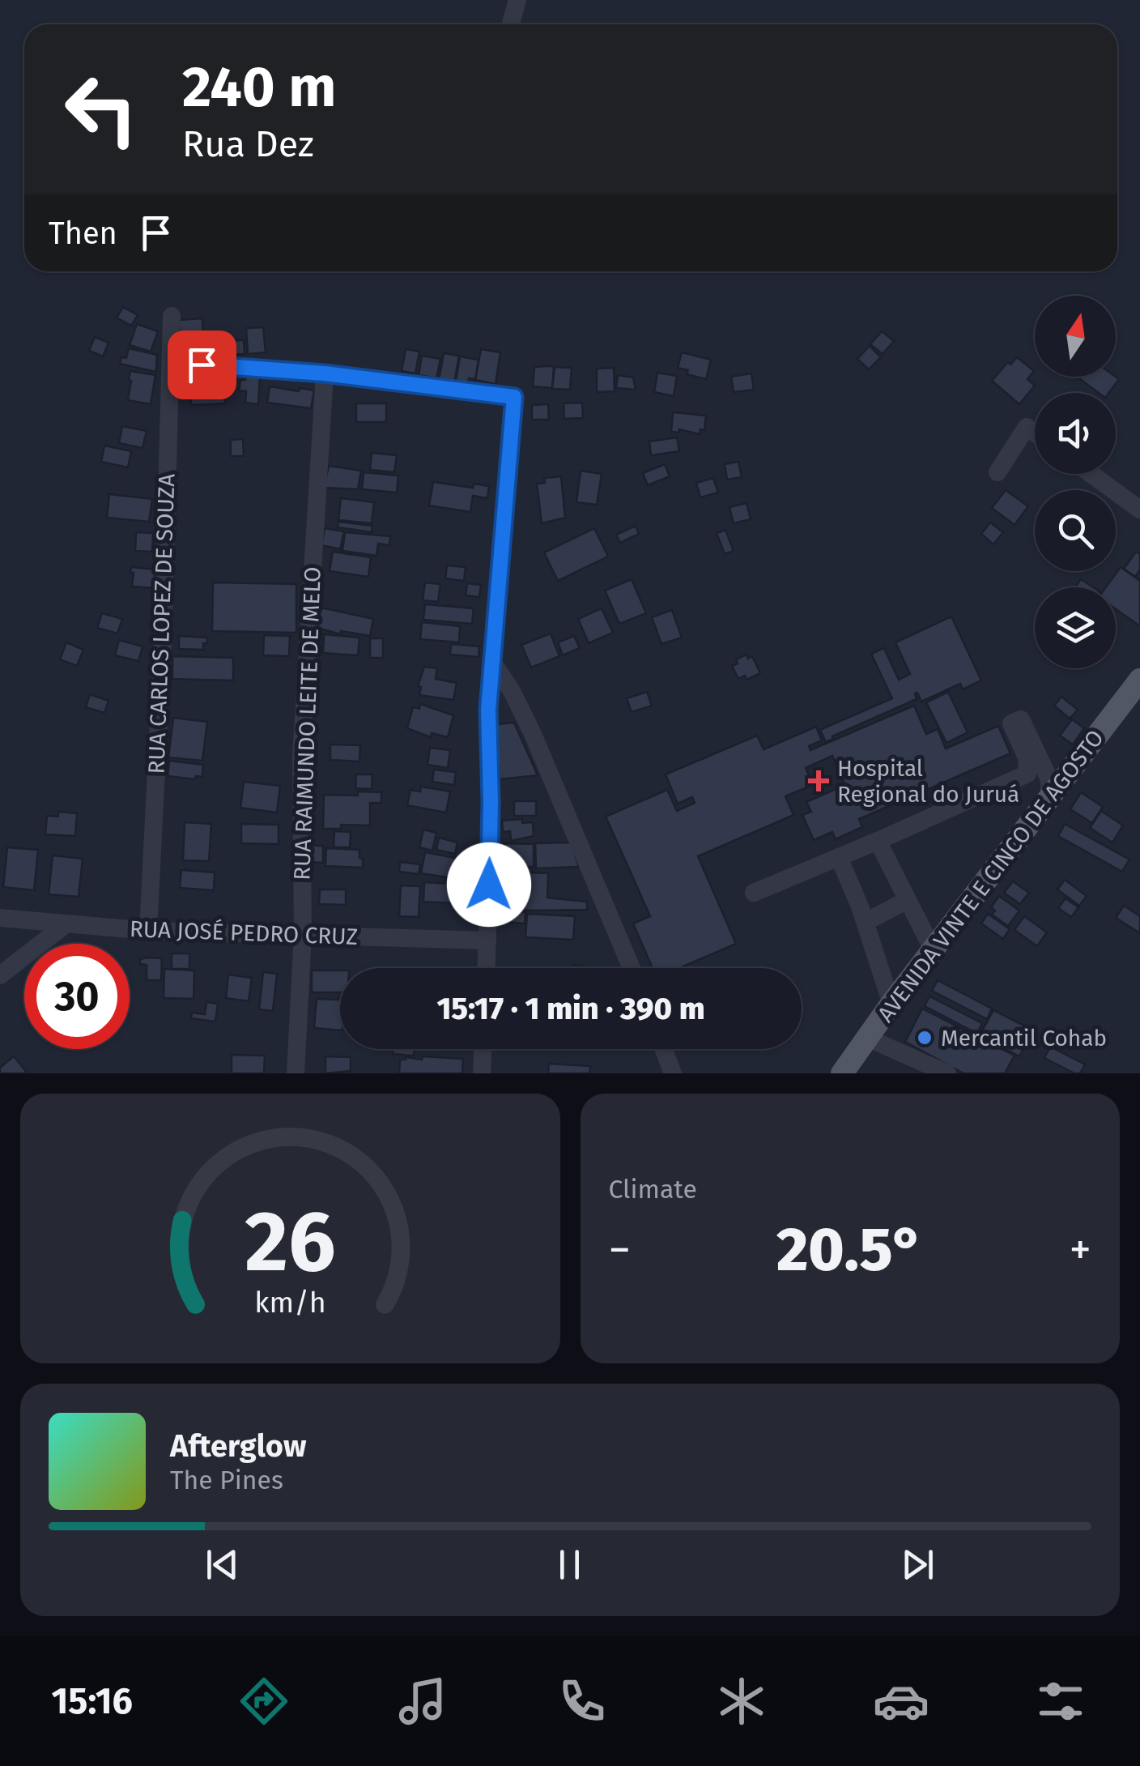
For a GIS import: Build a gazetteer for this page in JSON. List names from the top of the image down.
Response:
{
  "streets": {
    "main road": ["AVENIDA VINTE E CINCO DE AGOSTO"],
    "street": ["RUA CARLOS LOPEZ DE SOUZA", "RUA RAIMUNDO LEITE DE MELO", "RUA JOSÉ PEDRO CRUZ"]
  },
  "crossings": [
    ["RUA CARLOS LOPEZ DE SOUZA", "RUA JOSÉ PEDRO CRUZ"],
    ["RUA RAIMUNDO LEITE DE MELO", "RUA JOSÉ PEDRO CRUZ"]
  ],
  "places": {
    "health": ["Hospital Regional do Juruá"],
    "other": ["Mercantil Cohab"]
  },
  "north": "top",
  "page": {
    "turn": ["240 m", "Rua Dez"],
    "then": "Then",
    "limit": "30",
    "trip": "15:17 · 1 min · 390 m",
    "tile": "Climate",
    "heat": ["−", "20.5°", "+"],
    "song": ["Afterglow", "The Pines"],
    "tabs": "15:16",
    "gauge": ["26", "km/h"]
  }
}
